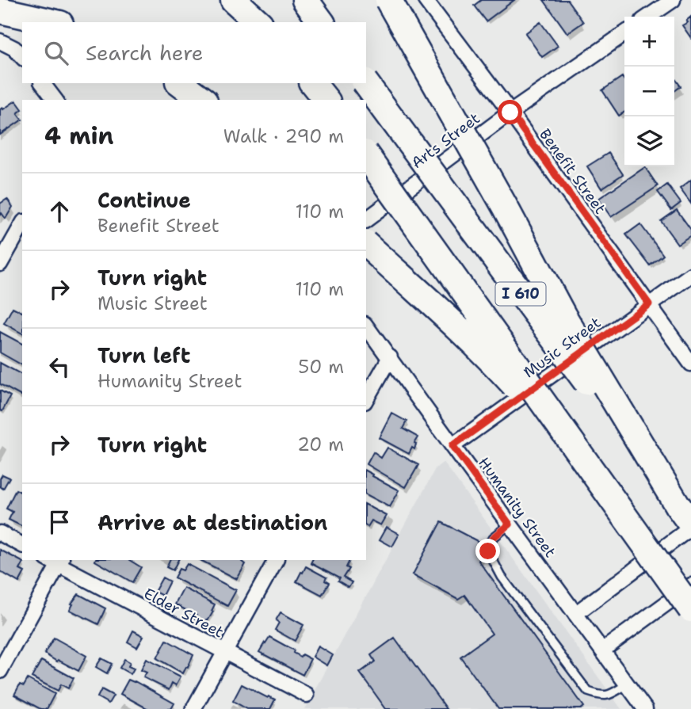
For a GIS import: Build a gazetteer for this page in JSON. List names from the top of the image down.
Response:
{
  "streets": {
    "highway": ["I 610"],
    "street": [
      "Arts Street",
      "Benefit Street",
      "Music Street",
      "Humanity Street",
      "Elder Street"
    ]
  },
  "crossings": [
    ["Arts Street", "Benefit Street"],
    ["Benefit Street", "Music Street"],
    ["Music Street", "Humanity Street"]
  ],
  "page": {
    "map_buttons": ["+", "−"],
    "search": "Search here",
    "heading": ["4 min", "Walk · 290 m"],
    "list": [
      ["Continue", "Benefit Street", "110 m"],
      ["Turn right", "Music Street", "110 m"],
      ["Turn left", "Humanity Street", "50 m"],
      ["Turn right", "20 m"],
      "Arrive at destination"
    ]
  }
}
